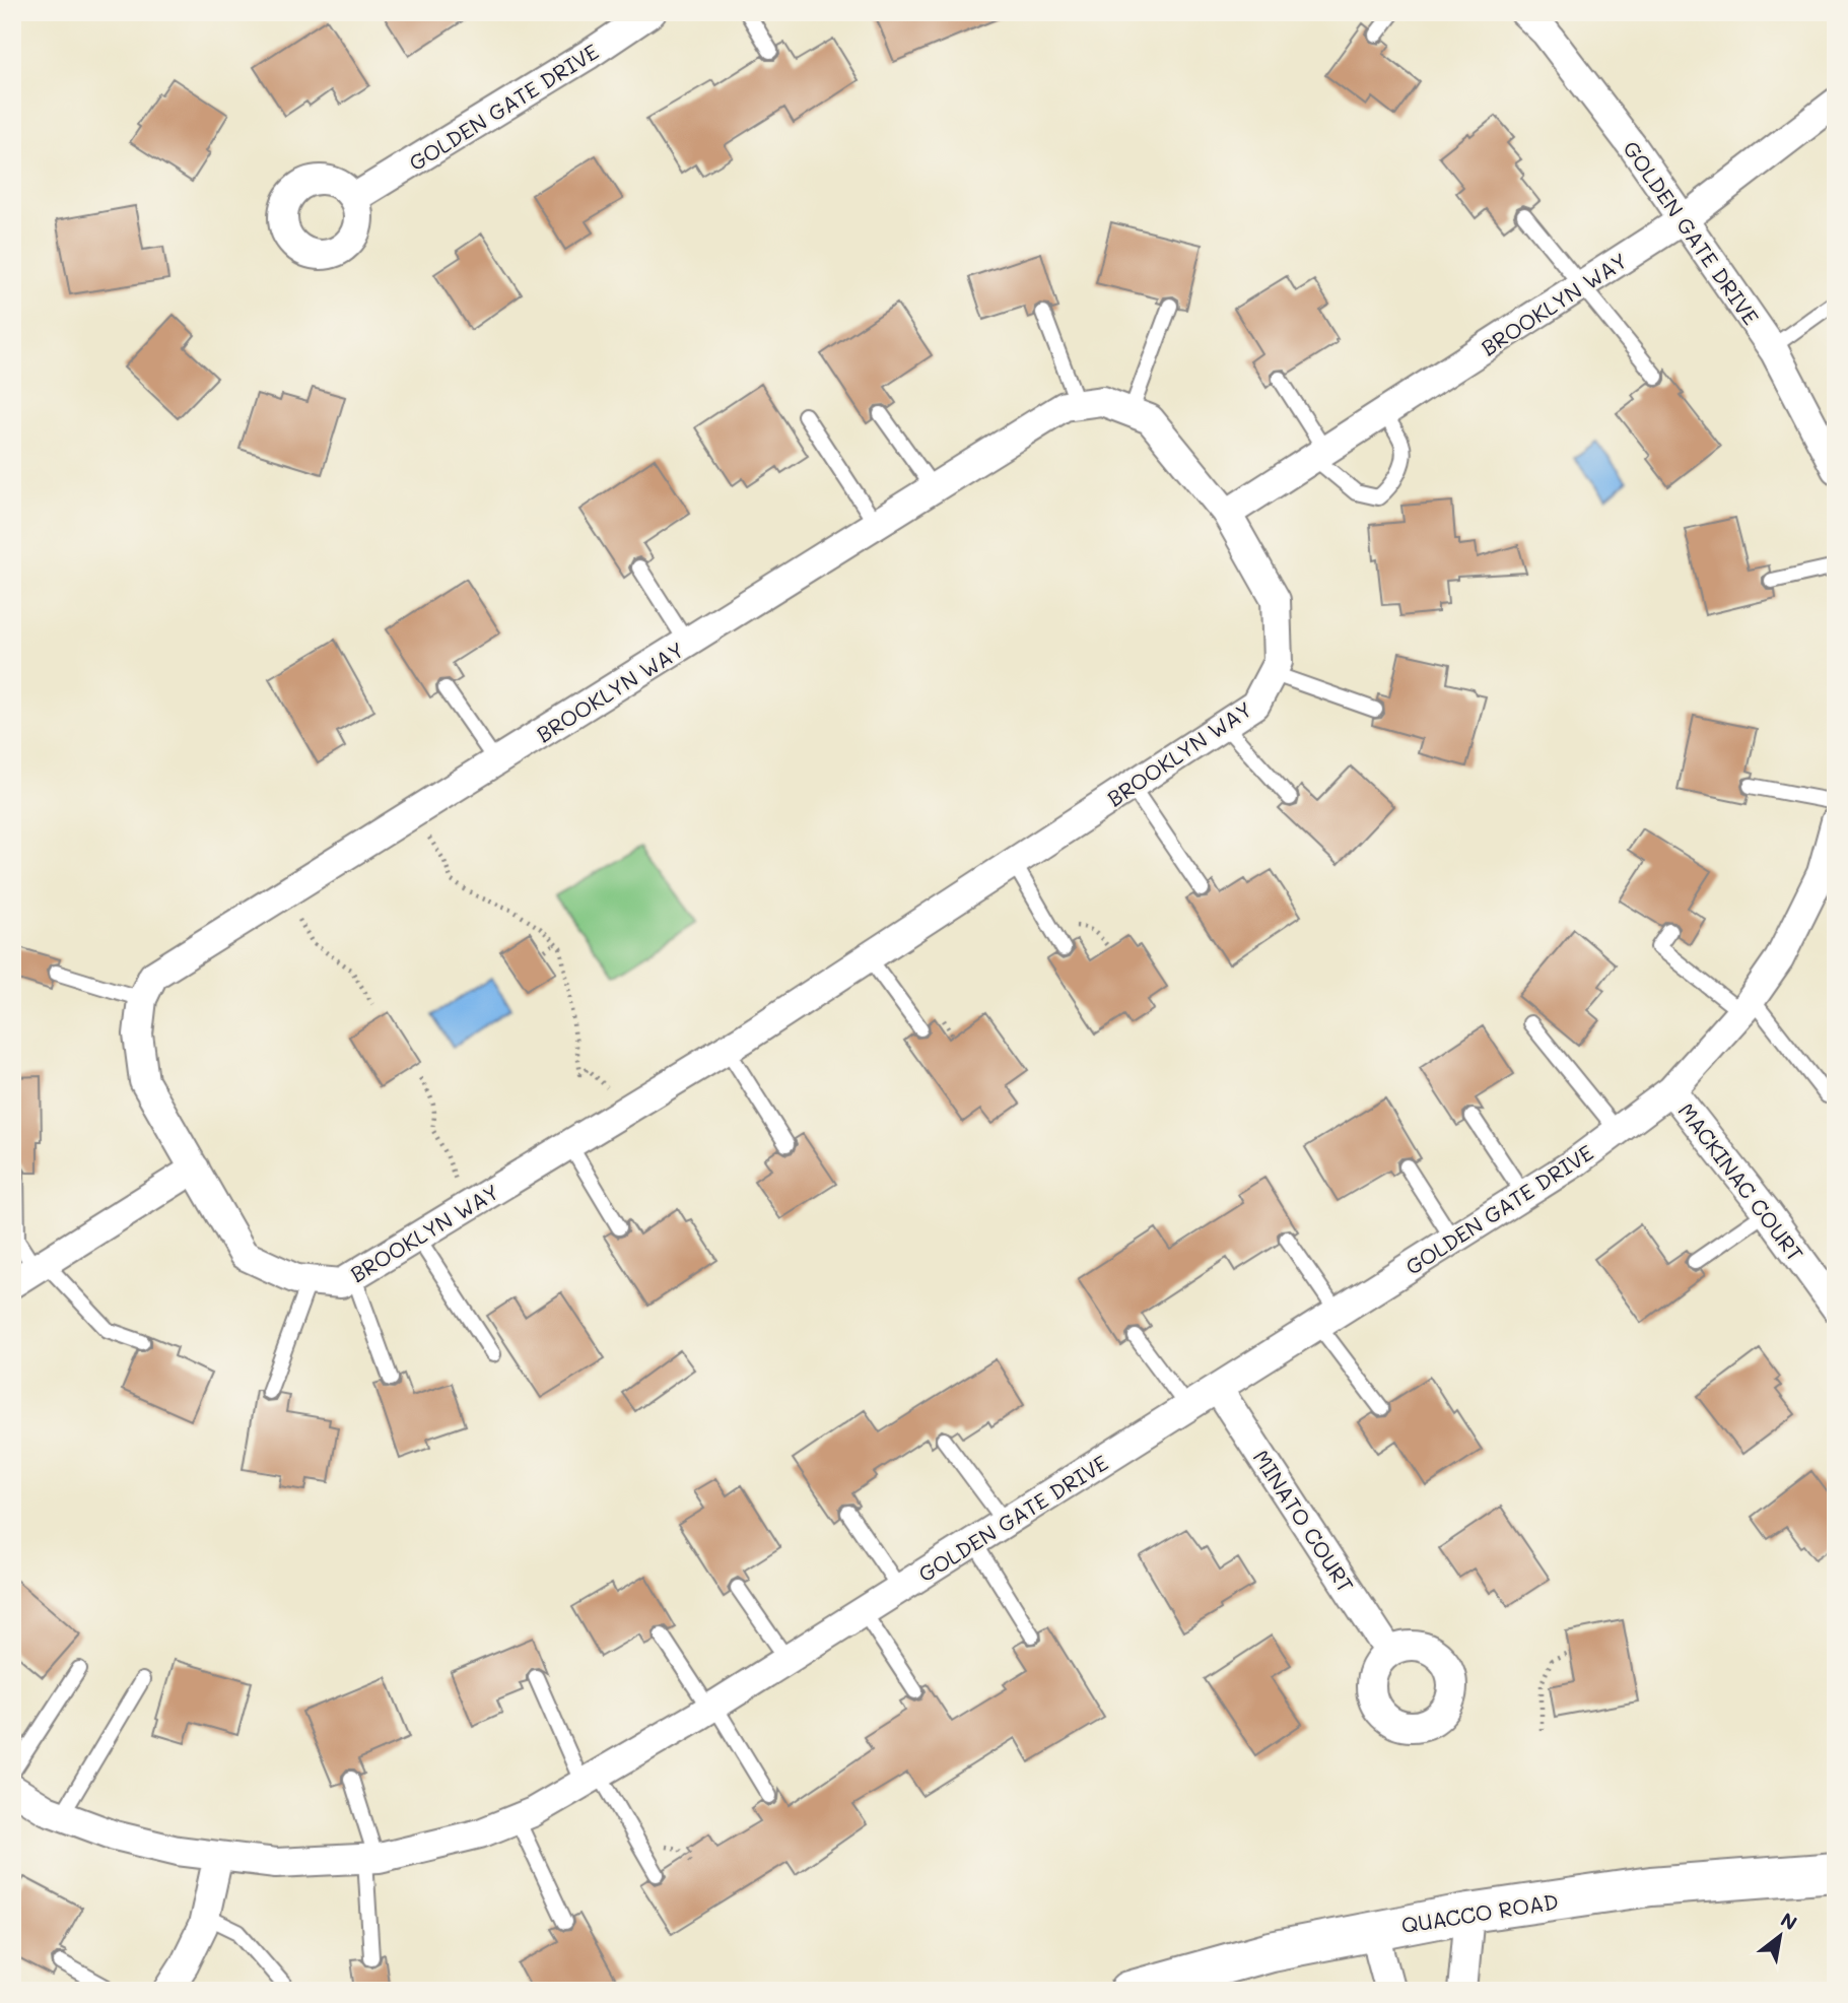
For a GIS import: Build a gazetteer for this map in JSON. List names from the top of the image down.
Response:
{
  "streets": {
    "street": [
      "GOLDEN GATE DRIVE",
      "BROOKLYN WAY",
      "MACKINAC COURT",
      "MINATO COURT",
      "QUACCO ROAD"
    ]
  },
  "crossings": [
    ["GOLDEN GATE DRIVE", "BROOKLYN WAY"],
    ["GOLDEN GATE DRIVE", "MACKINAC COURT"],
    ["GOLDEN GATE DRIVE", "MINATO COURT"]
  ],
  "north": "top right"
}
